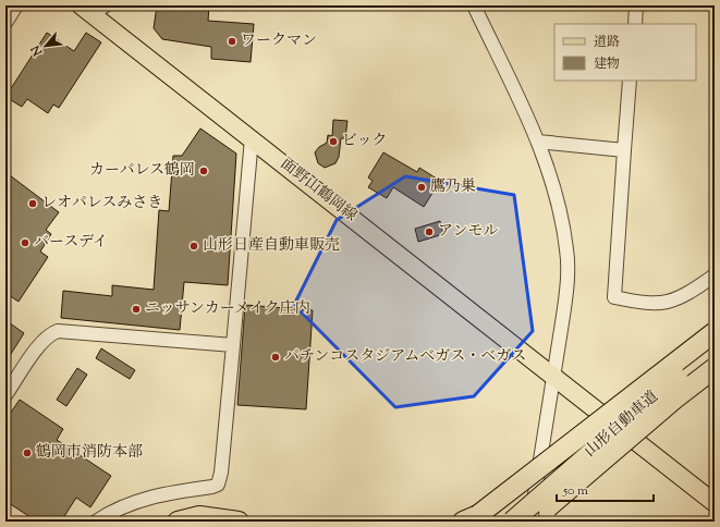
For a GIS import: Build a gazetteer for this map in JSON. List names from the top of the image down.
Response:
{
  "streets": {
    "highway": ["山形自動車道"],
    "main road": ["面野山鶴岡線"]
  },
  "places": [
    "ワークマン",
    "ビック",
    "カーパレス鶴岡",
    "鷹乃巣",
    "レオパレスみさき",
    "アンモル",
    "バースデイ",
    "山形日産自動車販売",
    "ニッサンカーメイク庄内",
    "パチンコスタジアムベガス・ベガス",
    "鶴岡市消防本部"
  ],
  "legend": ["道路", "建物"],
  "scale_bar": "50 m",
  "north": "bottom left"
}
